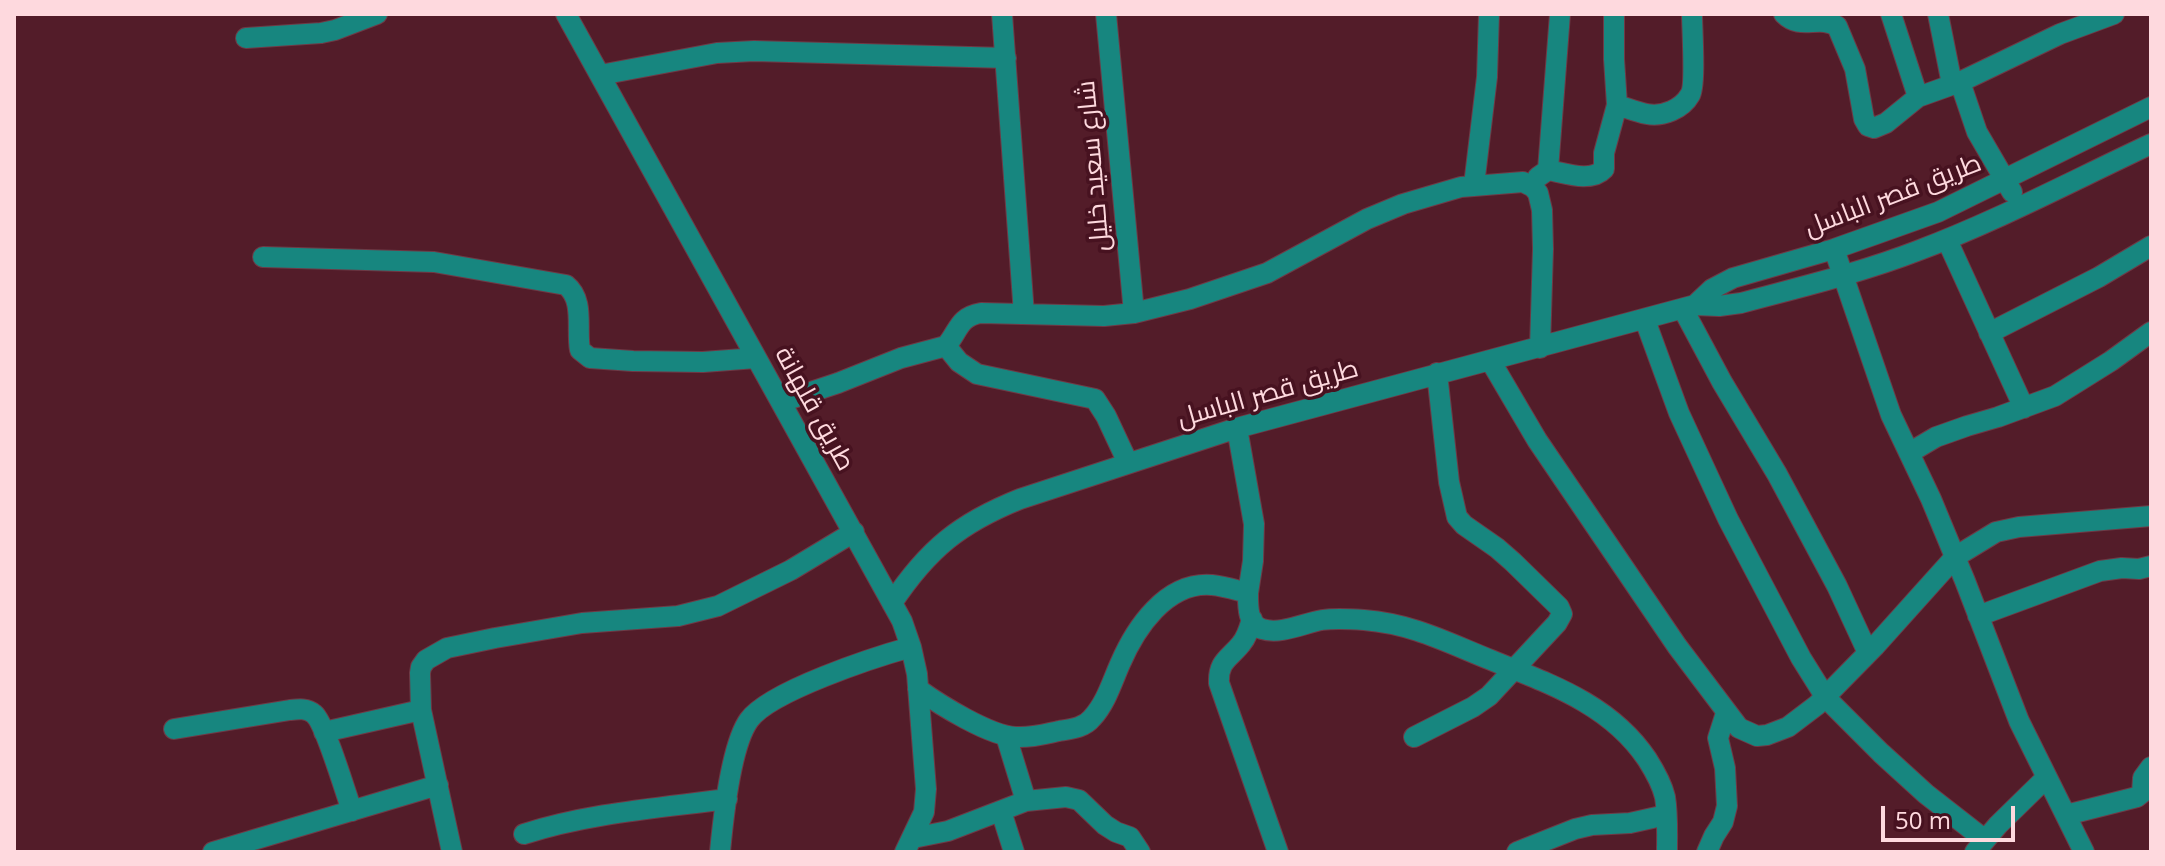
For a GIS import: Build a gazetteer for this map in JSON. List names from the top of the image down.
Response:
{
  "streets": {
    "street": ["شارع سعيد خليل", "طريق قصر الباسل", "طريق قلهانة"]
  },
  "crossings": [
    ["طريق قصر الباسل", "طريق قلهانة"]
  ],
  "scale_bar": "50 m"
}
